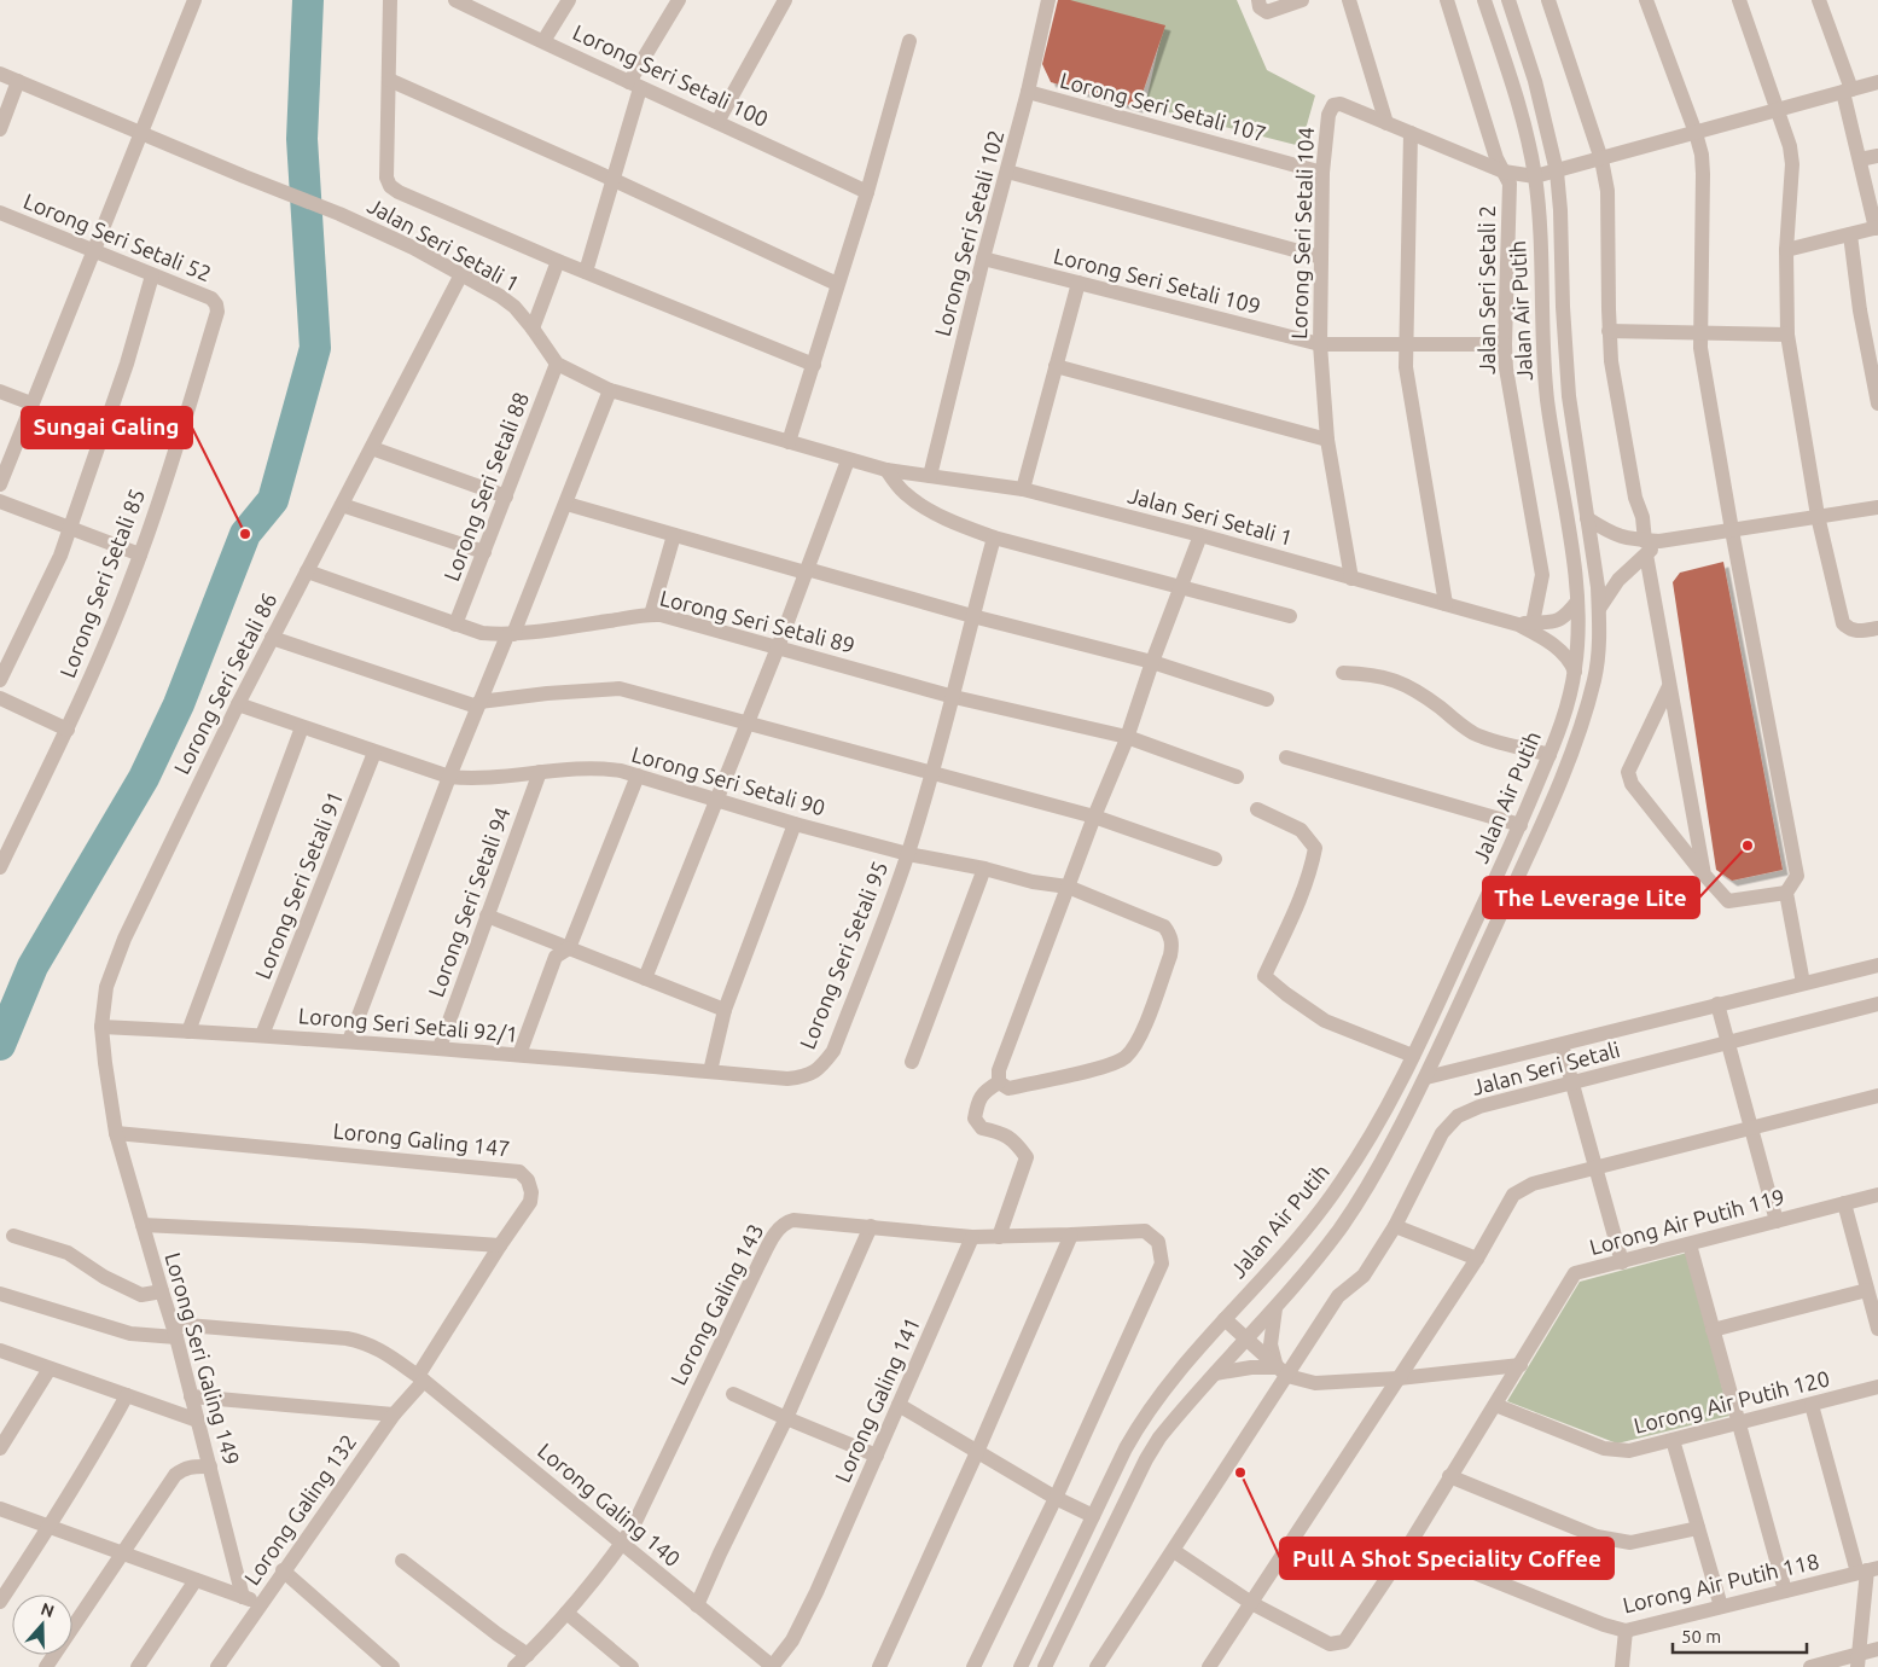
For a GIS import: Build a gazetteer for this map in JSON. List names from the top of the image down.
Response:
{
  "streets": {
    "street": [
      "Lorong Seri Setali 100",
      "Lorong Seri Setali 107",
      "Lorong Seri Setali 102",
      "Lorong Seri Setali 104",
      "Lorong Seri Setali 52",
      "Jalan Seri Setali 1",
      "Lorong Seri Setali 109",
      "Jalan Seri Setali 2",
      "Jalan Air Putih",
      "Lorong Seri Setali 88",
      "Lorong Seri Setali 85",
      "Lorong Seri Setali 89",
      "Lorong Seri Setali 86",
      "Lorong Seri Setali 90",
      "Lorong Seri Setali 91",
      "Lorong Seri Setali 94",
      "Lorong Seri Setali 95",
      "Lorong Seri Setali 92/1",
      "Jalan Seri Setali",
      "Lorong Galing 147",
      "Lorong Air Putih 119",
      "Lorong Galing 143",
      "Lorong Seri Galing 149",
      "Lorong Galing 141",
      "Lorong Air Putih 120",
      "Lorong Galing 140",
      "Lorong Galing 132",
      "Lorong Air Putih 118"
    ]
  },
  "crossings": [
    ["Lorong Seri Setali 107", "Lorong Seri Setali 102"],
    ["Lorong Seri Setali 107", "Lorong Seri Setali 104"],
    ["Lorong Seri Setali 102", "Jalan Seri Setali 1"],
    ["Lorong Seri Setali 102", "Lorong Seri Setali 109"],
    ["Lorong Seri Setali 104", "Jalan Seri Setali 1"],
    ["Lorong Seri Setali 104", "Lorong Seri Setali 109"],
    ["Lorong Seri Setali 104", "Jalan Seri Setali 2"],
    ["Lorong Seri Setali 104", "Jalan Air Putih"],
    ["Lorong Seri Setali 52", "Lorong Seri Setali 85"],
    ["Jalan Seri Setali 1", "Jalan Seri Setali 2"],
    ["Jalan Seri Setali 1", "Jalan Air Putih"],
    ["Jalan Seri Setali 1", "Lorong Seri Setali 88"],
    ["Jalan Seri Setali 1", "Lorong Seri Setali 86"],
    ["Lorong Seri Setali 109", "Jalan Seri Setali 2"],
    ["Lorong Seri Setali 88", "Lorong Seri Setali 89"],
    ["Lorong Seri Setali 89", "Lorong Seri Setali 86"],
    ["Lorong Seri Setali 89", "Lorong Seri Setali 95"],
    ["Lorong Seri Setali 86", "Lorong Seri Setali 90"],
    ["Lorong Seri Setali 86", "Lorong Seri Setali 92/1"],
    ["Lorong Seri Setali 86", "Lorong Galing 147"],
    ["Lorong Seri Setali 86", "Lorong Seri Galing 149"],
    ["Lorong Seri Setali 90", "Lorong Seri Setali 91"],
    ["Lorong Seri Setali 90", "Lorong Seri Setali 94"],
    ["Lorong Seri Setali 90", "Lorong Seri Setali 95"],
    ["Lorong Seri Setali 91", "Lorong Seri Setali 92/1"],
    ["Lorong Seri Setali 94", "Lorong Seri Setali 92/1"],
    ["Lorong Seri Setali 95", "Lorong Seri Setali 92/1"],
    ["Jalan Seri Setali", "Lorong Air Putih 119"],
    ["Lorong Galing 147", "Lorong Seri Galing 149"],
    ["Lorong Galing 147", "Lorong Galing 140"],
    ["Lorong Galing 147", "Lorong Galing 132"],
    ["Lorong Air Putih 119", "Lorong Air Putih 120"],
    ["Lorong Air Putih 119", "Lorong Air Putih 118"],
    ["Lorong Galing 143", "Lorong Galing 141"],
    ["Lorong Galing 143", "Lorong Galing 140"],
    ["Lorong Seri Galing 149", "Lorong Galing 140"],
    ["Lorong Galing 141", "Lorong Galing 140"],
    ["Lorong Galing 140", "Lorong Galing 132"]
  ],
  "places": ["Sungai Galing", "The Leverage Lite", "Pull A Shot Speciality Coffee"],
  "scale_bar": "50 m",
  "north": "top"
}
